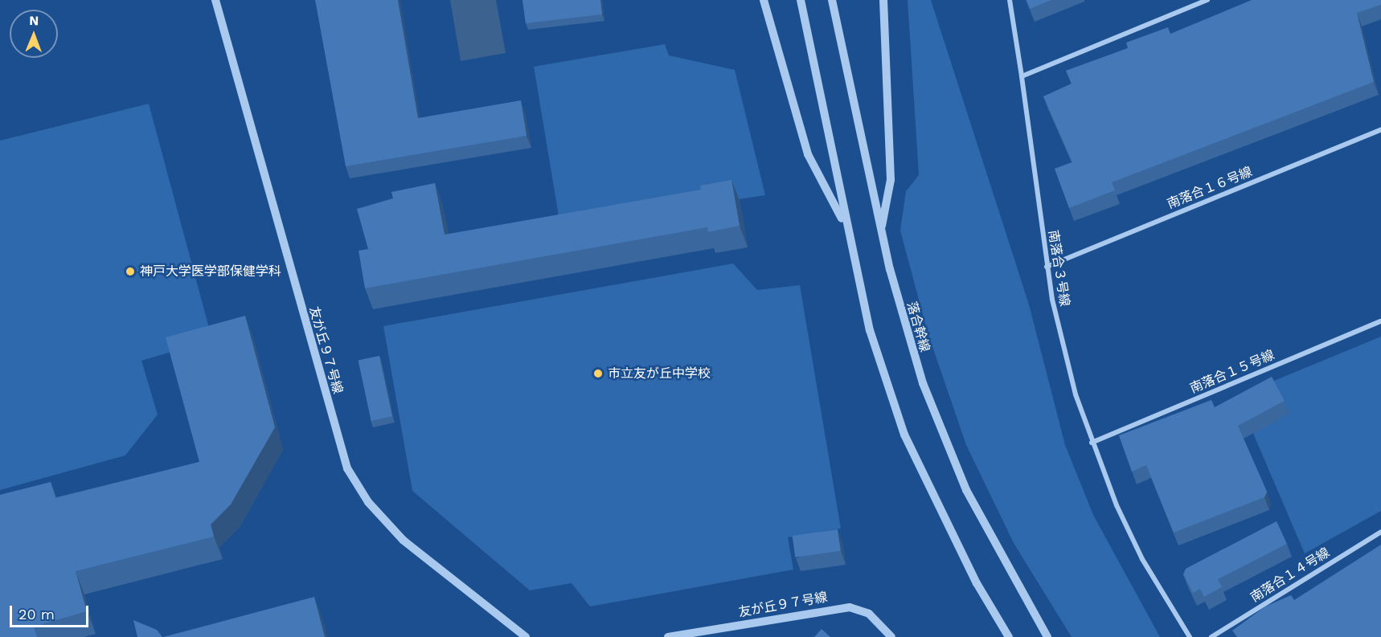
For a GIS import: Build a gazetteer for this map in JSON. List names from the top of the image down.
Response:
{
  "streets": {
    "street": [
      "南落合１６号線",
      "南落合３号線",
      "落合幹線",
      "友が丘９７号線",
      "南落合１５号線",
      "南落合１４号線"
    ]
  },
  "crossings": [
    ["南落合１６号線", "南落合３号線"],
    ["南落合３号線", "南落合１５号線"]
  ],
  "places": ["神戸大学医学部保健学科", "市立友が丘中学校"],
  "scale_bar": "20 m",
  "north": "top"
}
